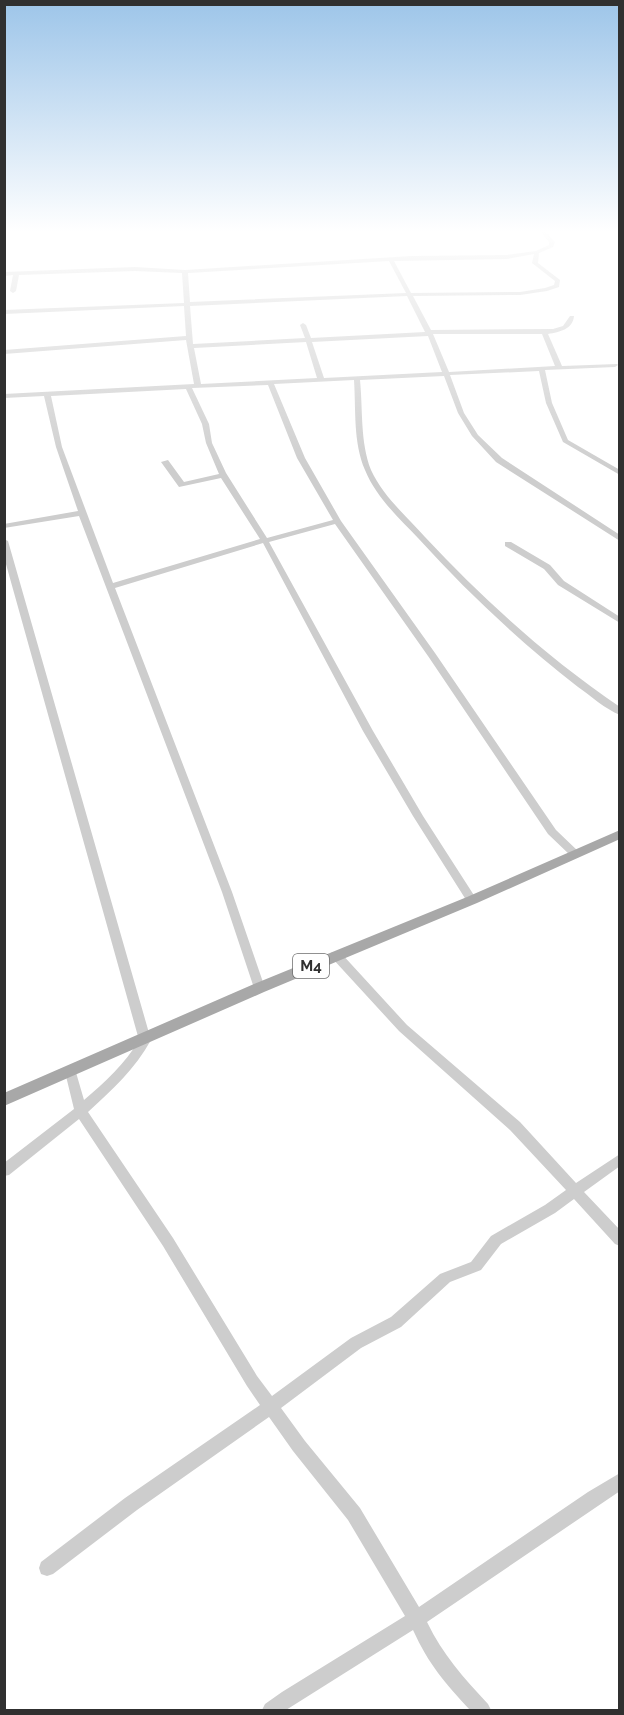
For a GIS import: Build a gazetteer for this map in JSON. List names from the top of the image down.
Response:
{
  "streets": {
    "main road": ["M4"]
  }
}
